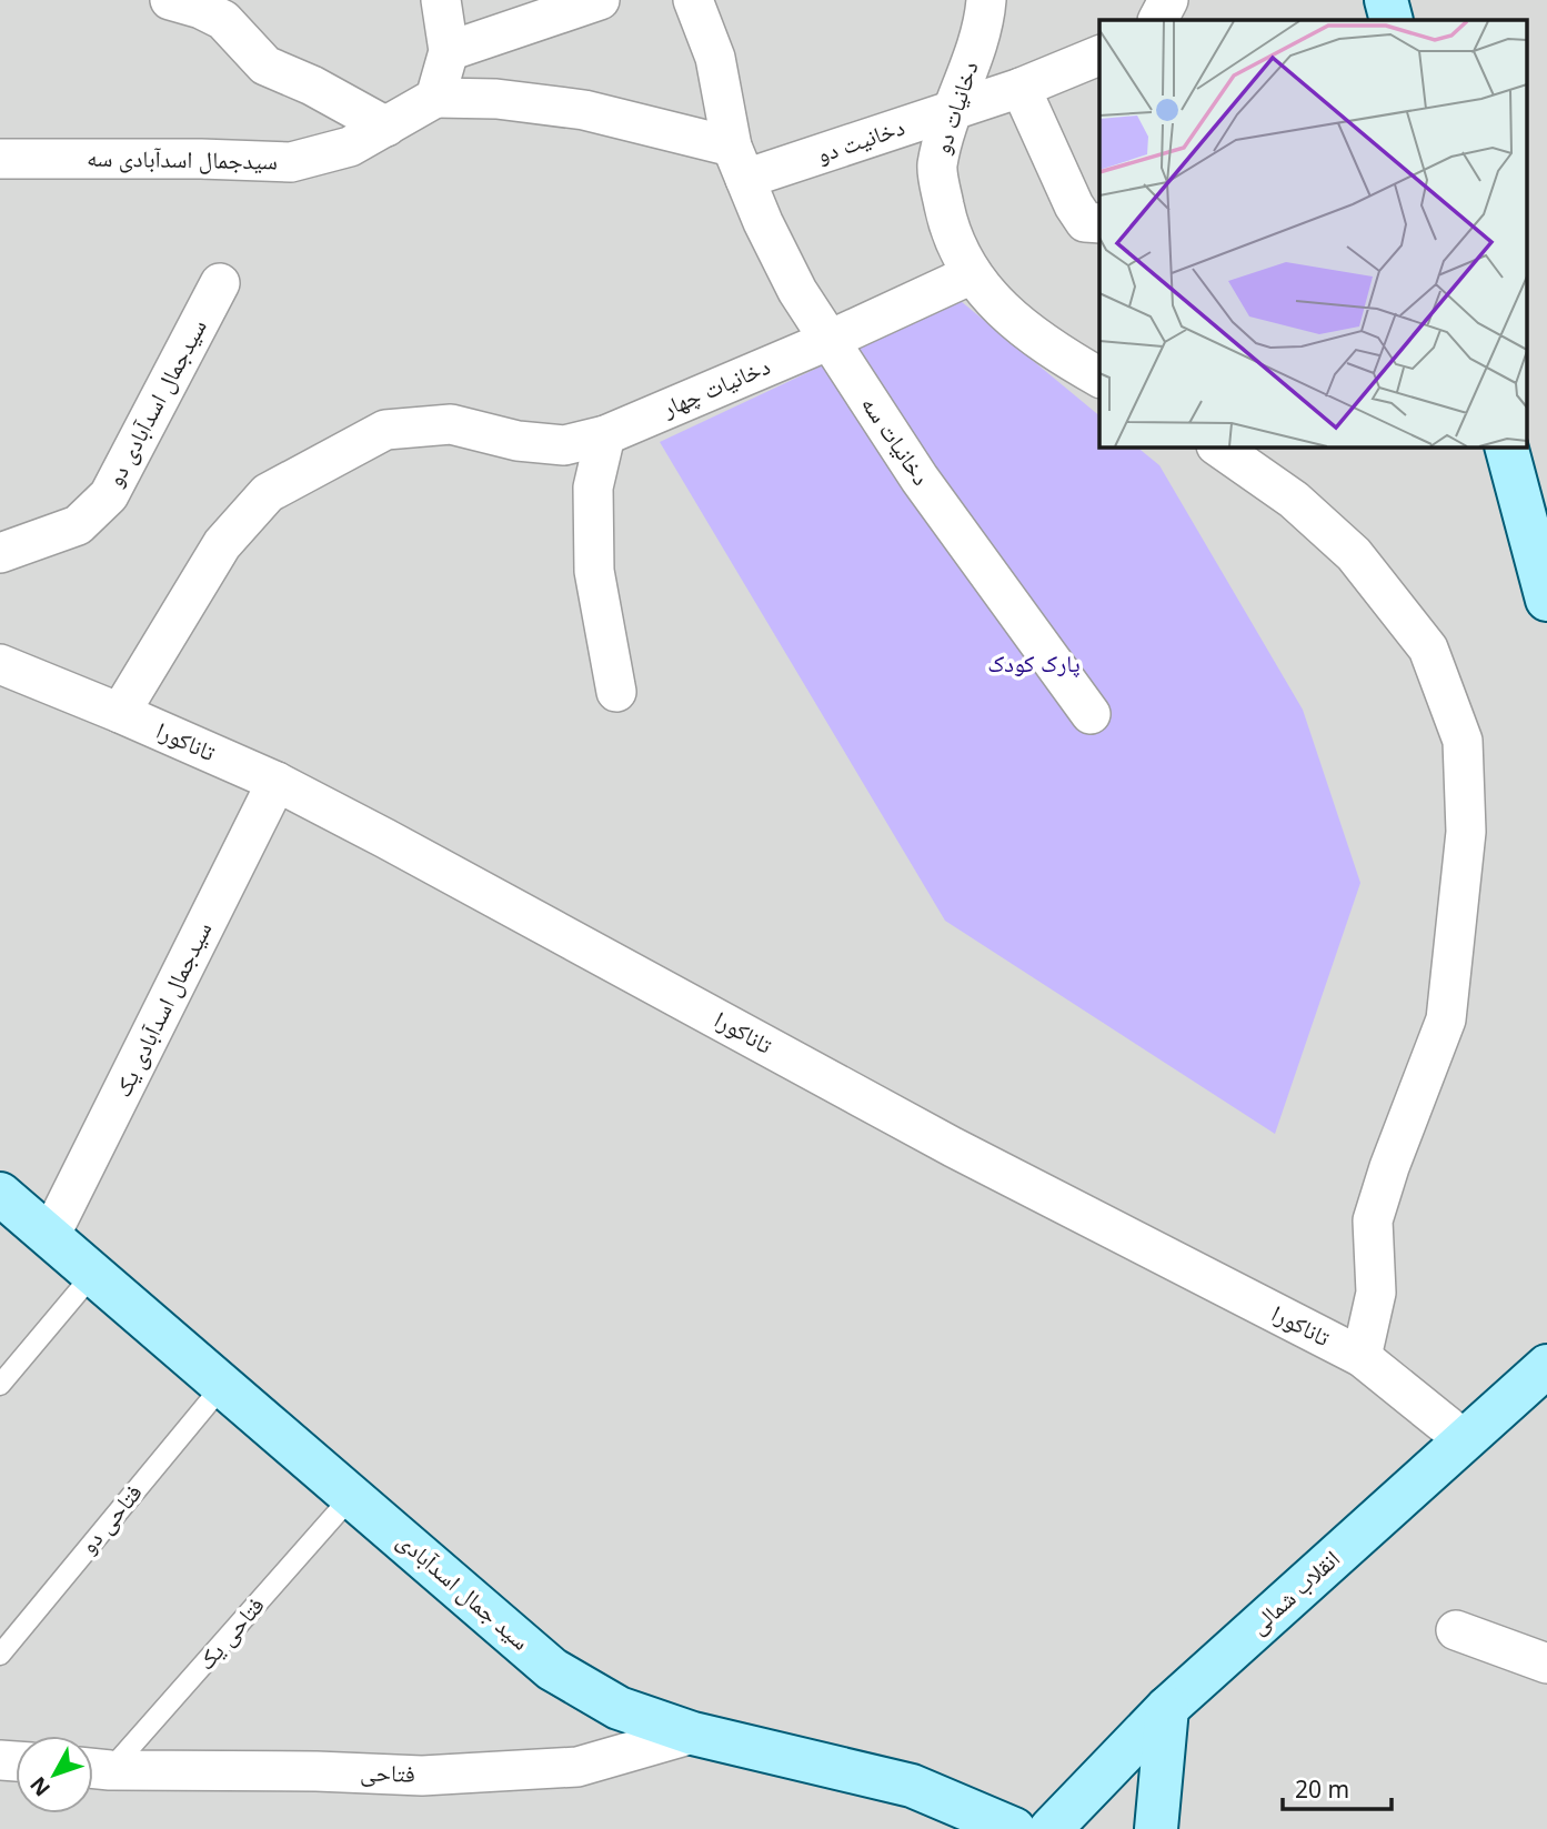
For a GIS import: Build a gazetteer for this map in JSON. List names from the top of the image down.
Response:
{
  "streets": {
    "main road": ["سید جمال اسدآبادی", "انقلاب شمالی"],
    "street": [
      "دخانیات دو",
      "دخانیت دو",
      "سیدجمال اسدآبادی سه",
      "دخانیات چهار",
      "سیدجمال اسدآبادی دو",
      "دخانیات سه",
      "تاناکورا",
      "سیدجمال اسدآبادی یک",
      "فتاحی"
    ],
    "lane": ["فتاحی دو", "فتاحی یک"]
  },
  "crossings": [
    ["دخانیات دو", "دخانیت دو"],
    ["دخانیات دو", "دخانیات چهار"],
    ["دخانیت دو", "دخانیات سه"],
    ["دخانیات چهار", "دخانیات سه"],
    ["دخانیات چهار", "تاناکورا"],
    ["تاناکورا", "سیدجمال اسدآبادی یک"],
    ["تاناکورا", "انقلاب شمالی"],
    ["سیدجمال اسدآبادی یک", "سید جمال اسدآبادی"],
    ["فتاحی دو", "سید جمال اسدآبادی"],
    ["سید جمال اسدآبادی", "فتاحی یک"],
    ["سید جمال اسدآبادی", "فتاحی"],
    ["فتاحی یک", "فتاحی"]
  ],
  "parks": ["پارک کودک"],
  "scale_bar": "20 m",
  "north": "bottom left"
}
